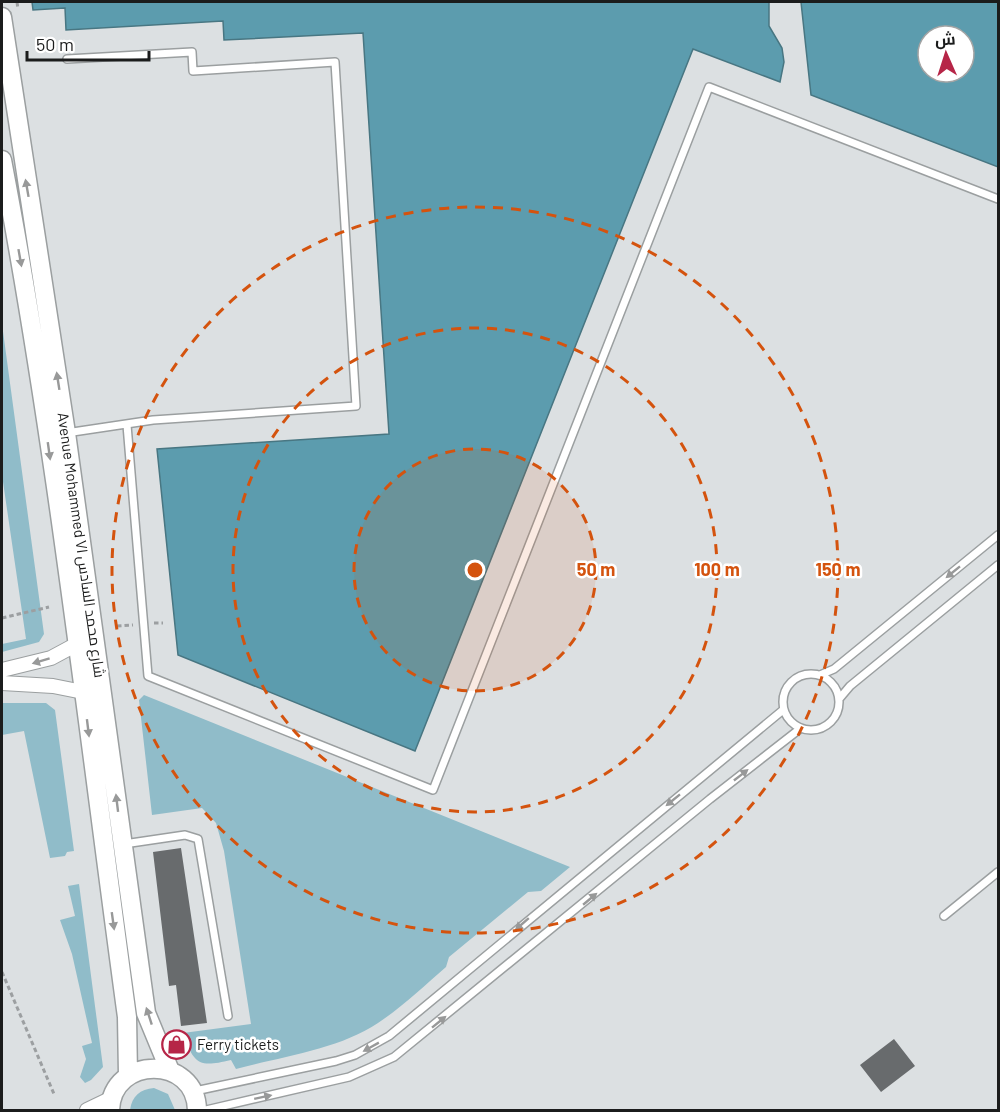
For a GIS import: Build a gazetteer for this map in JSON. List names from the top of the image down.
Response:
{
  "streets": {
    "main road": ["Avenue Mohammed VI شارع محمد السادس"]
  },
  "places": {
    "shop": ["Ferry tickets"]
  },
  "scale_bar": "50 m",
  "north": "top",
  "rings": ["50 m", "100 m", "150 m"]
}
